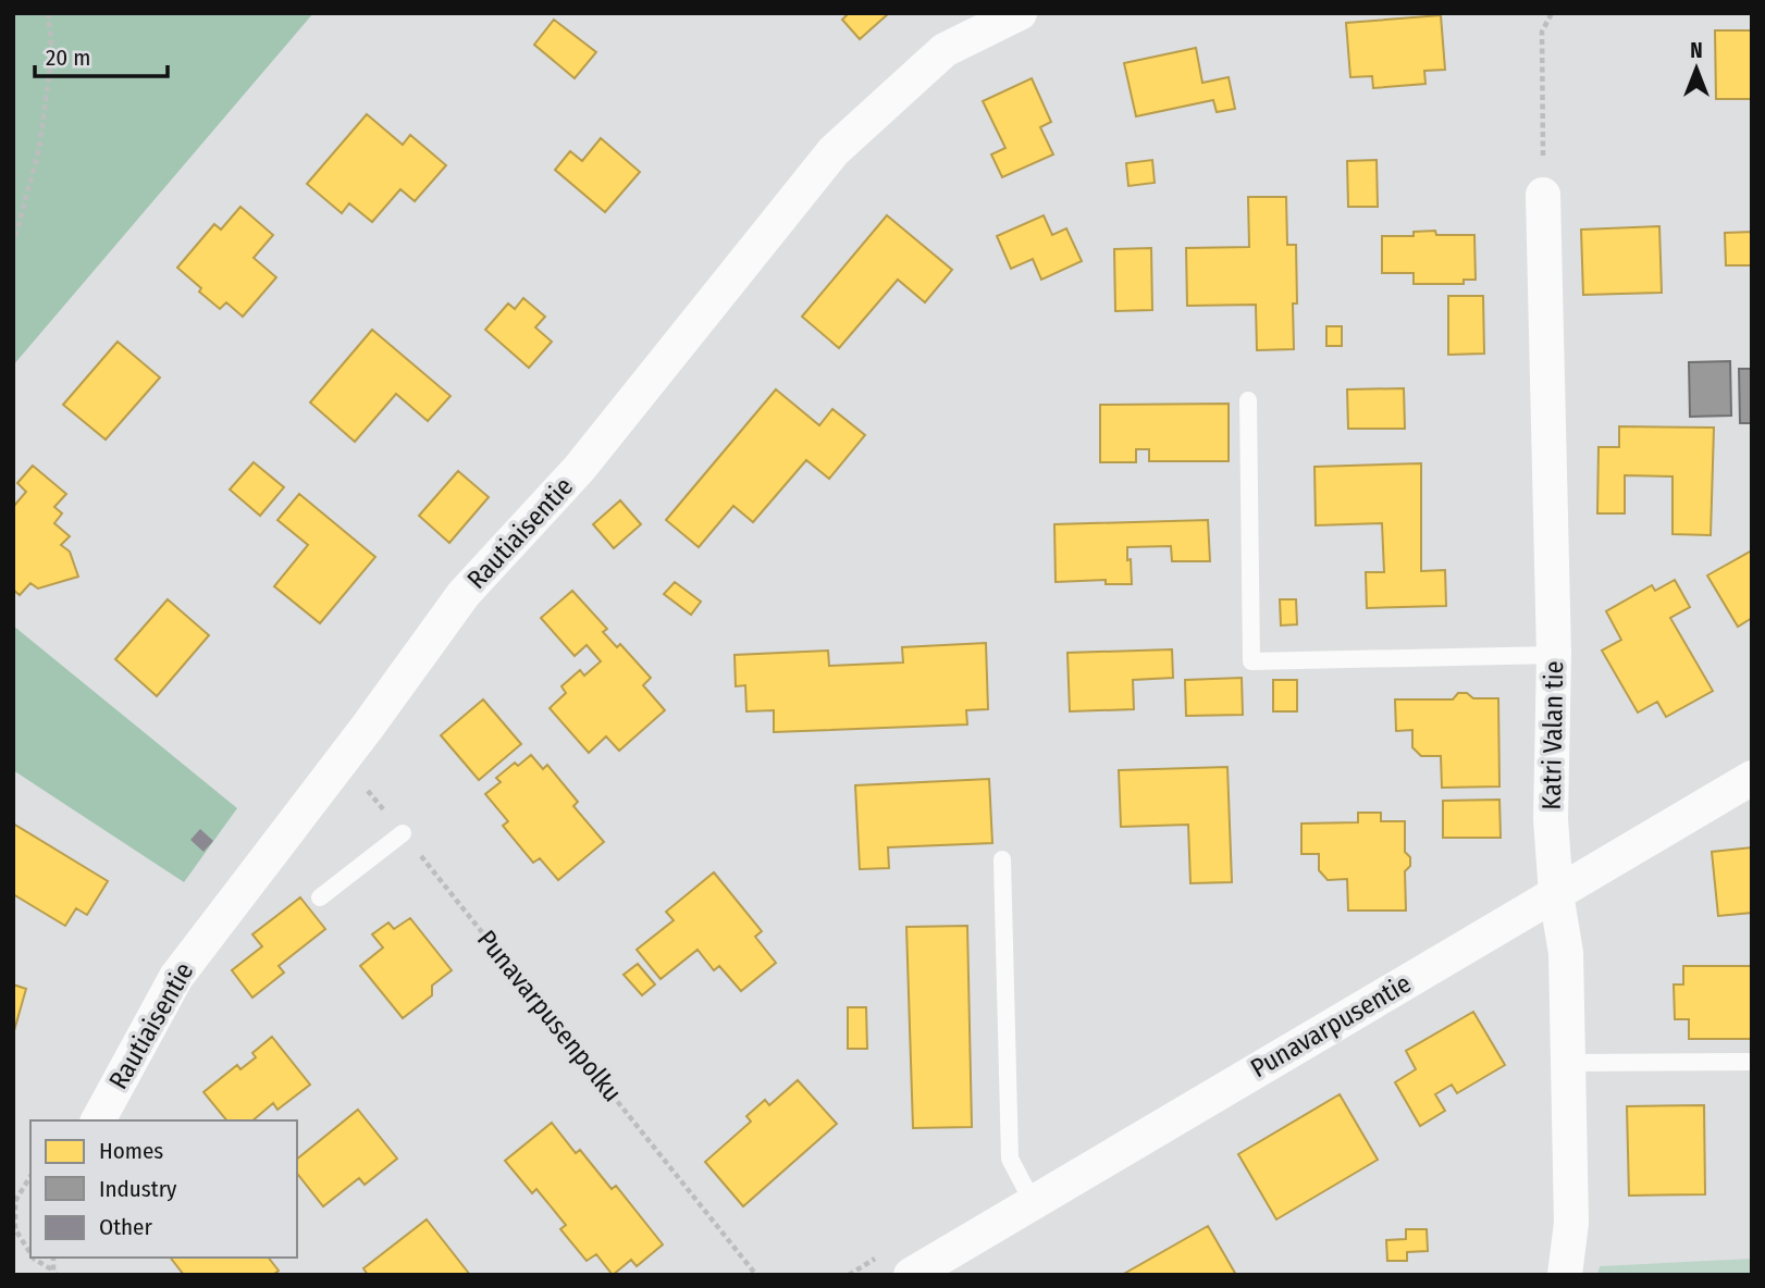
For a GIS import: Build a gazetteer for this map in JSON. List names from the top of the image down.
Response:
{
  "streets": {
    "street": ["Rautiaisentie", "Katri Valan tie", "Punavarpusentie"],
    "path": ["Punavarpusenpolku"]
  },
  "crossings": [
    ["Rautiaisentie", "Punavarpusenpolku"],
    ["Katri Valan tie", "Punavarpusentie"]
  ],
  "legend": ["Homes", "Industry", "Other"],
  "scale_bar": "20 m",
  "north": "top"
}
